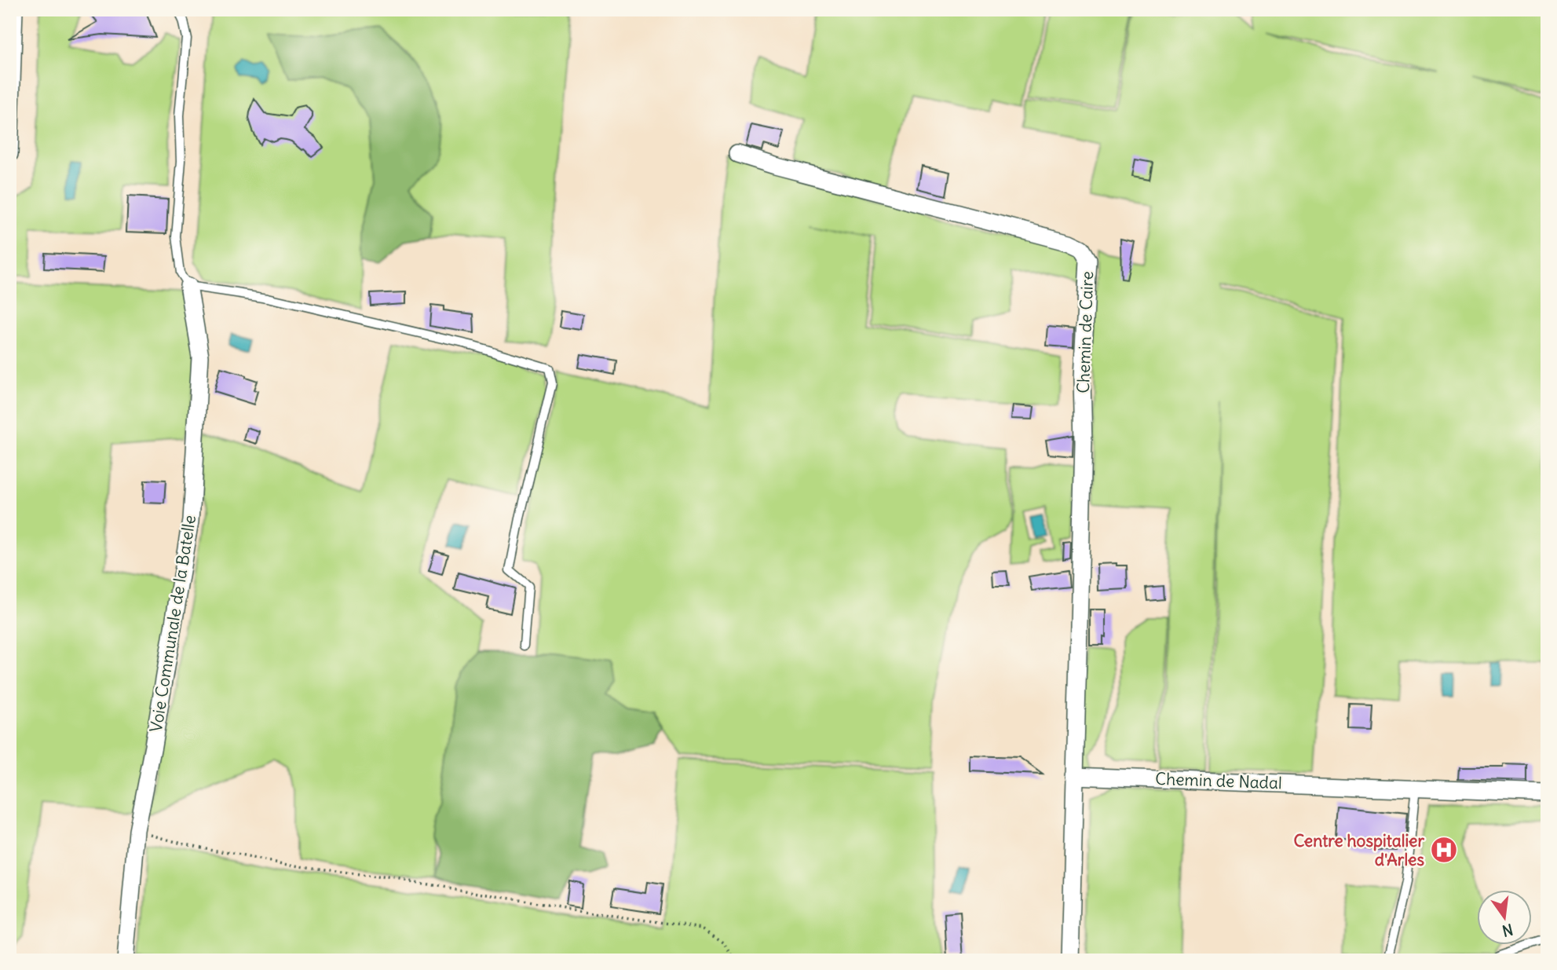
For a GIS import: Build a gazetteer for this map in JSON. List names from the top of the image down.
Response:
{
  "streets": {
    "street": ["Chemin de Caire", "Voie Communale de la Batelle", "Chemin de Nadal"]
  },
  "crossings": [
    ["Chemin de Caire", "Chemin de Nadal"]
  ],
  "places": {
    "hospital": ["Centre hospitalier d'Arles"]
  },
  "north": "bottom"
}
